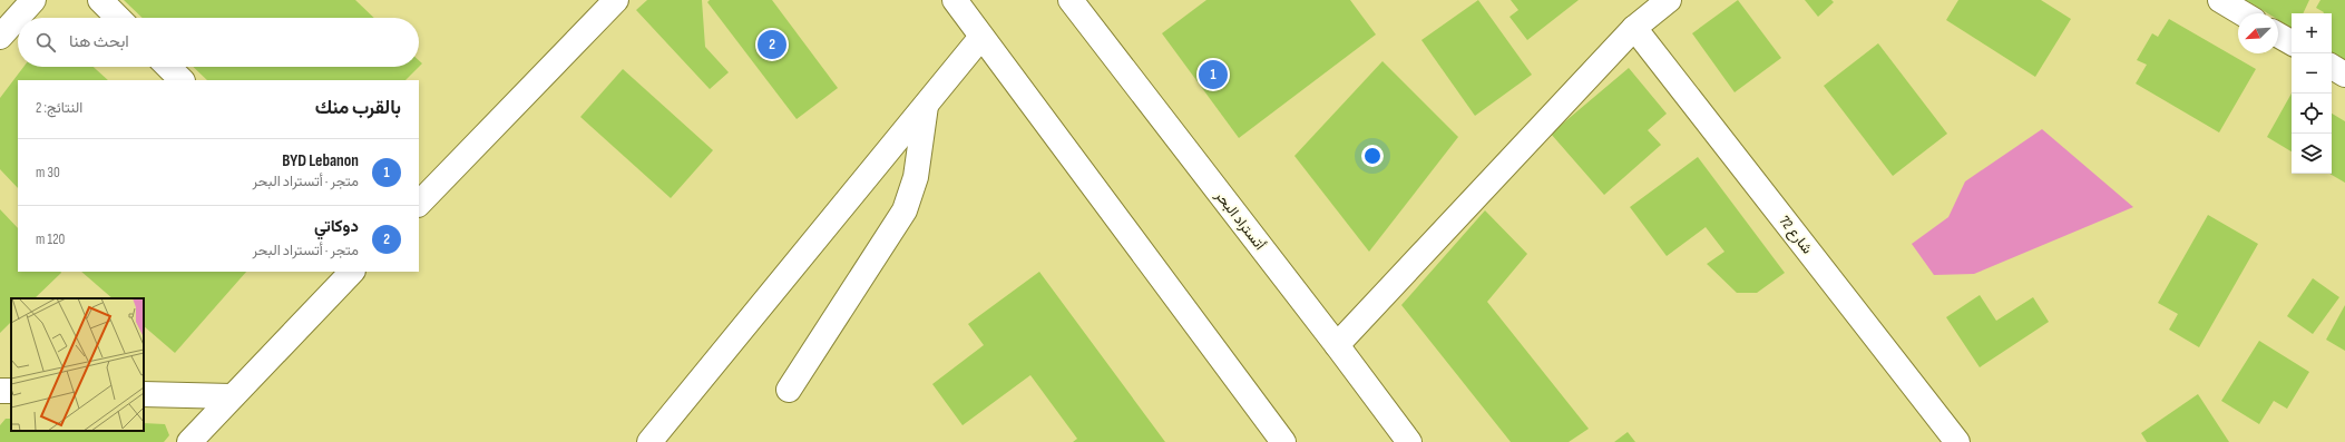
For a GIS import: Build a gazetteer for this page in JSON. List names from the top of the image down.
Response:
{
  "streets": {
    "main road": ["أتستراد البحر", "شارع 72"]
  },
  "north": "bottom left",
  "page": {
    "map_buttons": ["+", "−"],
    "search": "ابحث هنا",
    "pins": ["2", "1"],
    "heading": ["بالقرب منك", "النتائج: 2"],
    "list": [
      {
        "mark": "1",
        "name": "BYD Lebanon",
        "note": "متجر · أتستراد البحر",
        "value": "30 m"
      },
      {
        "mark": "2",
        "name": "دوكاتي",
        "note": "متجر · أتستراد البحر",
        "value": "120 m"
      }
    ]
  }
}
